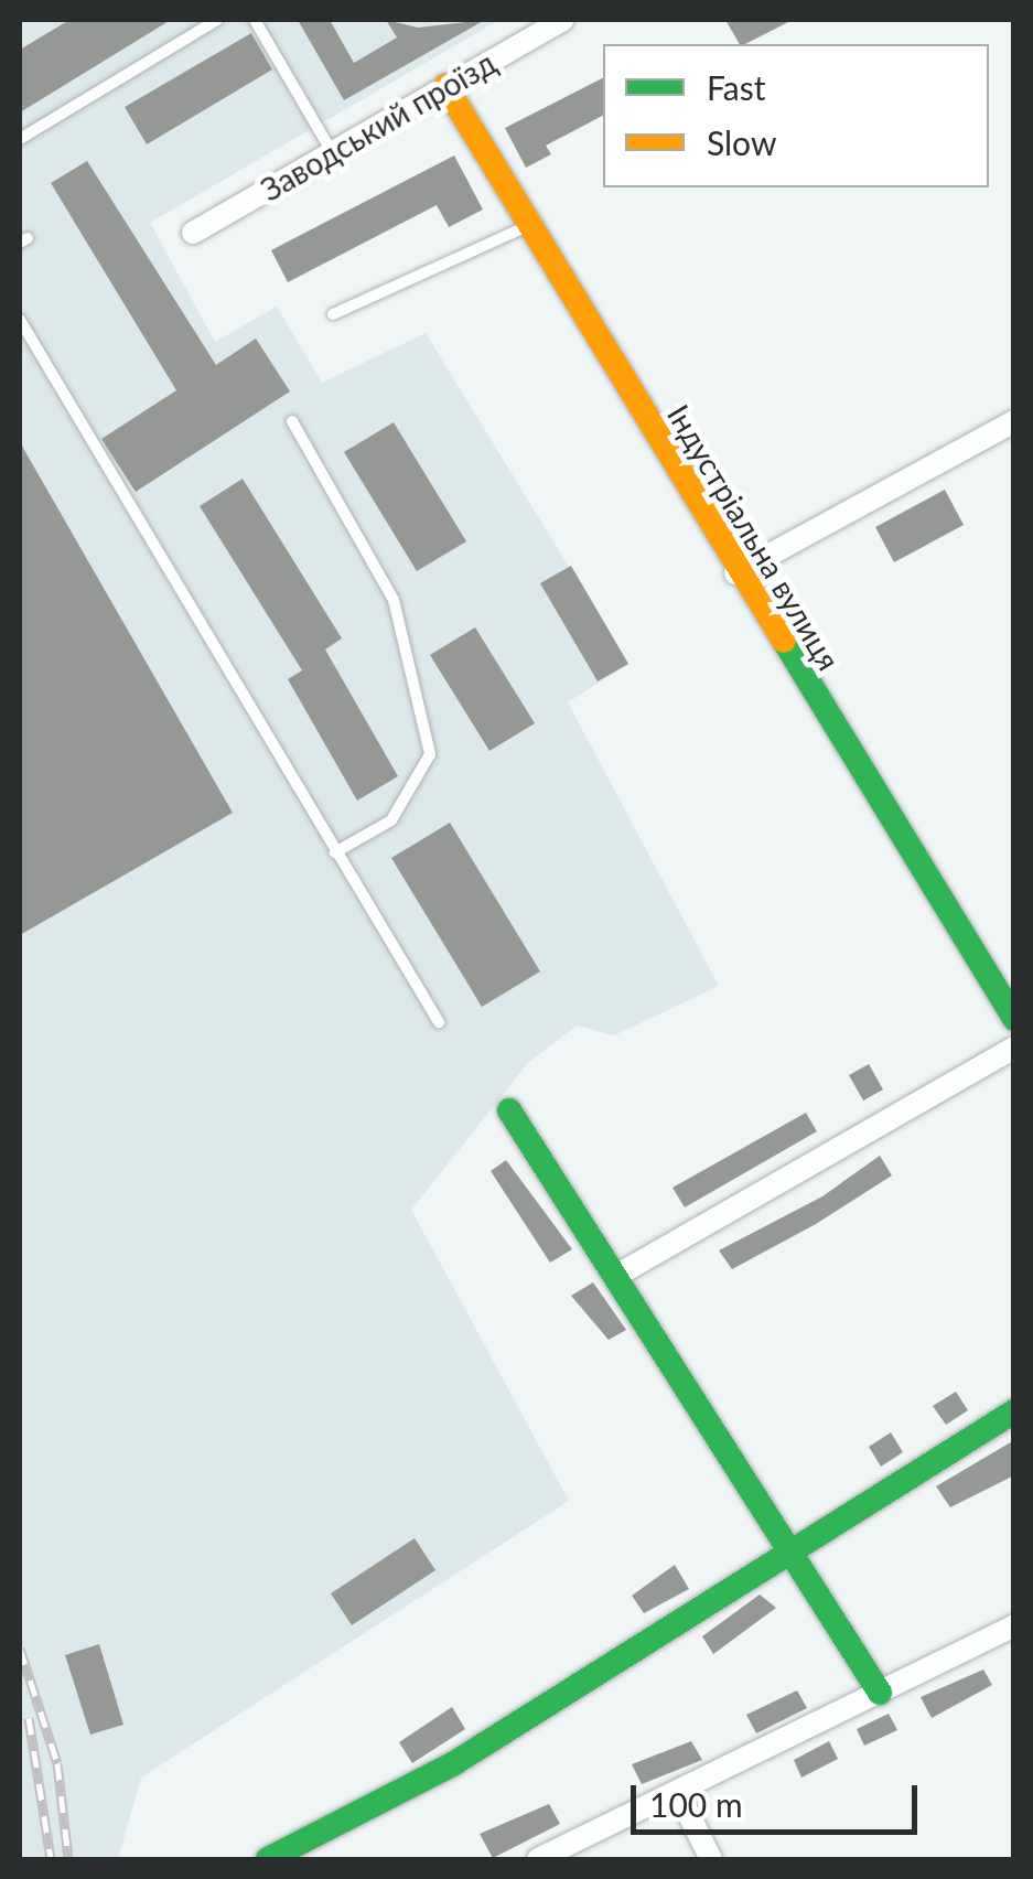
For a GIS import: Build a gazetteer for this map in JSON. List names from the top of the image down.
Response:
{
  "streets": {
    "street": ["Заводський проїзд", "Індустріальна вулиця"]
  },
  "crossings": [
    ["Заводський проїзд", "Індустріальна вулиця"]
  ],
  "legend": ["Fast", "Slow"],
  "scale_bar": "100 m"
}
